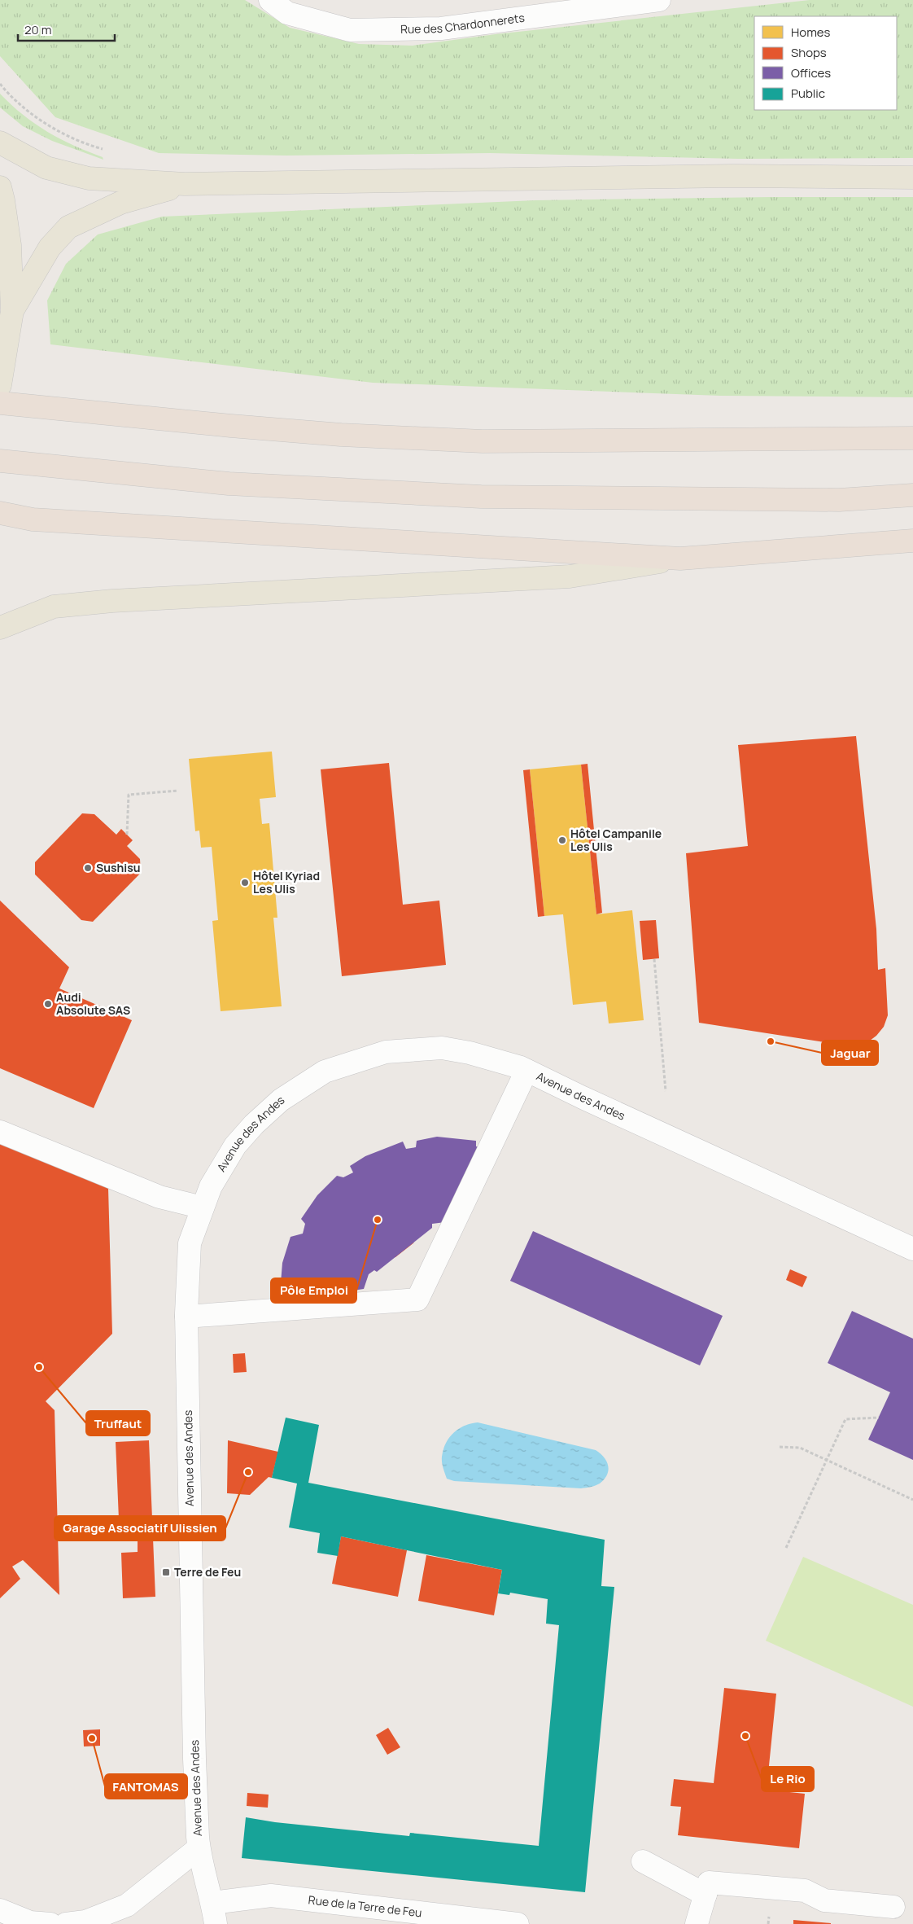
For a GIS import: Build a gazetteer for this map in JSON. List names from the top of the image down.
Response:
{
  "streets": {
    "street": ["Rue des Chardonnerets", "Avenue des Andes", "Rue de la Terre de Feu"]
  },
  "crossings": [
    ["Avenue des Andes", "Rue de la Terre de Feu"]
  ],
  "places": {
    "other": [
      "Hôtel Campanile Les Ulis",
      "Sushisu",
      "Hôtel Kyriad Les Ulis",
      "Audi Absolute SAS",
      "Jaguar",
      "Pôle Emploi",
      "Truffaut",
      "Garage Associatif Ulissien",
      "Le Rio",
      "FANTOMAS"
    ],
    "transit": ["Terre de Feu"]
  },
  "legend": [
    "Homes",
    "Shops",
    "Offices",
    "Public"
  ],
  "scale_bar": "20 m"
}
